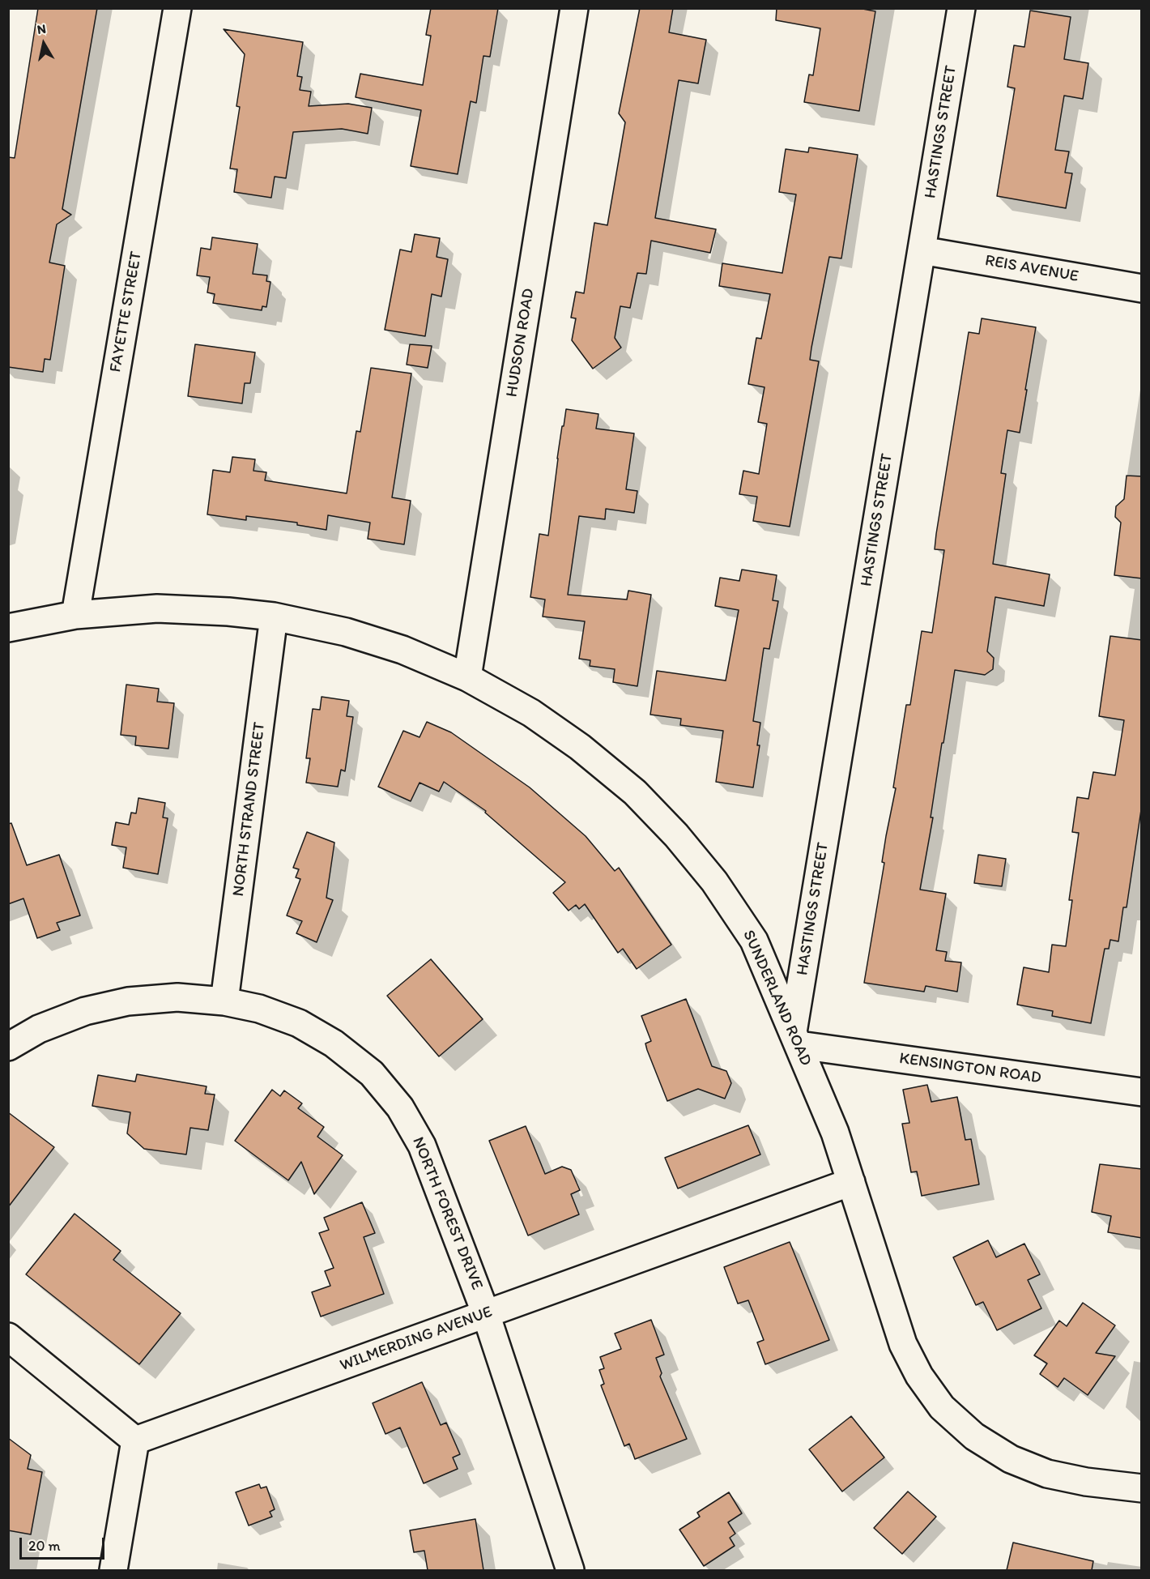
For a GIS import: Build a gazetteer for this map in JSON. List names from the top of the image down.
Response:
{
  "streets": {
    "street": [
      "HASTINGS STREET",
      "REIS AVENUE",
      "FAYETTE STREET",
      "HUDSON ROAD",
      "NORTH STRAND STREET",
      "SUNDERLAND ROAD",
      "KENSINGTON ROAD",
      "NORTH FOREST DRIVE",
      "WILMERDING AVENUE"
    ]
  },
  "crossings": [
    ["HASTINGS STREET", "REIS AVENUE"],
    ["HASTINGS STREET", "SUNDERLAND ROAD"],
    ["HASTINGS STREET", "KENSINGTON ROAD"],
    ["FAYETTE STREET", "SUNDERLAND ROAD"],
    ["HUDSON ROAD", "SUNDERLAND ROAD"],
    ["NORTH STRAND STREET", "SUNDERLAND ROAD"],
    ["NORTH STRAND STREET", "NORTH FOREST DRIVE"],
    ["SUNDERLAND ROAD", "KENSINGTON ROAD"],
    ["SUNDERLAND ROAD", "WILMERDING AVENUE"],
    ["NORTH FOREST DRIVE", "WILMERDING AVENUE"]
  ],
  "scale_bar": "20 m",
  "north": "top"
}
